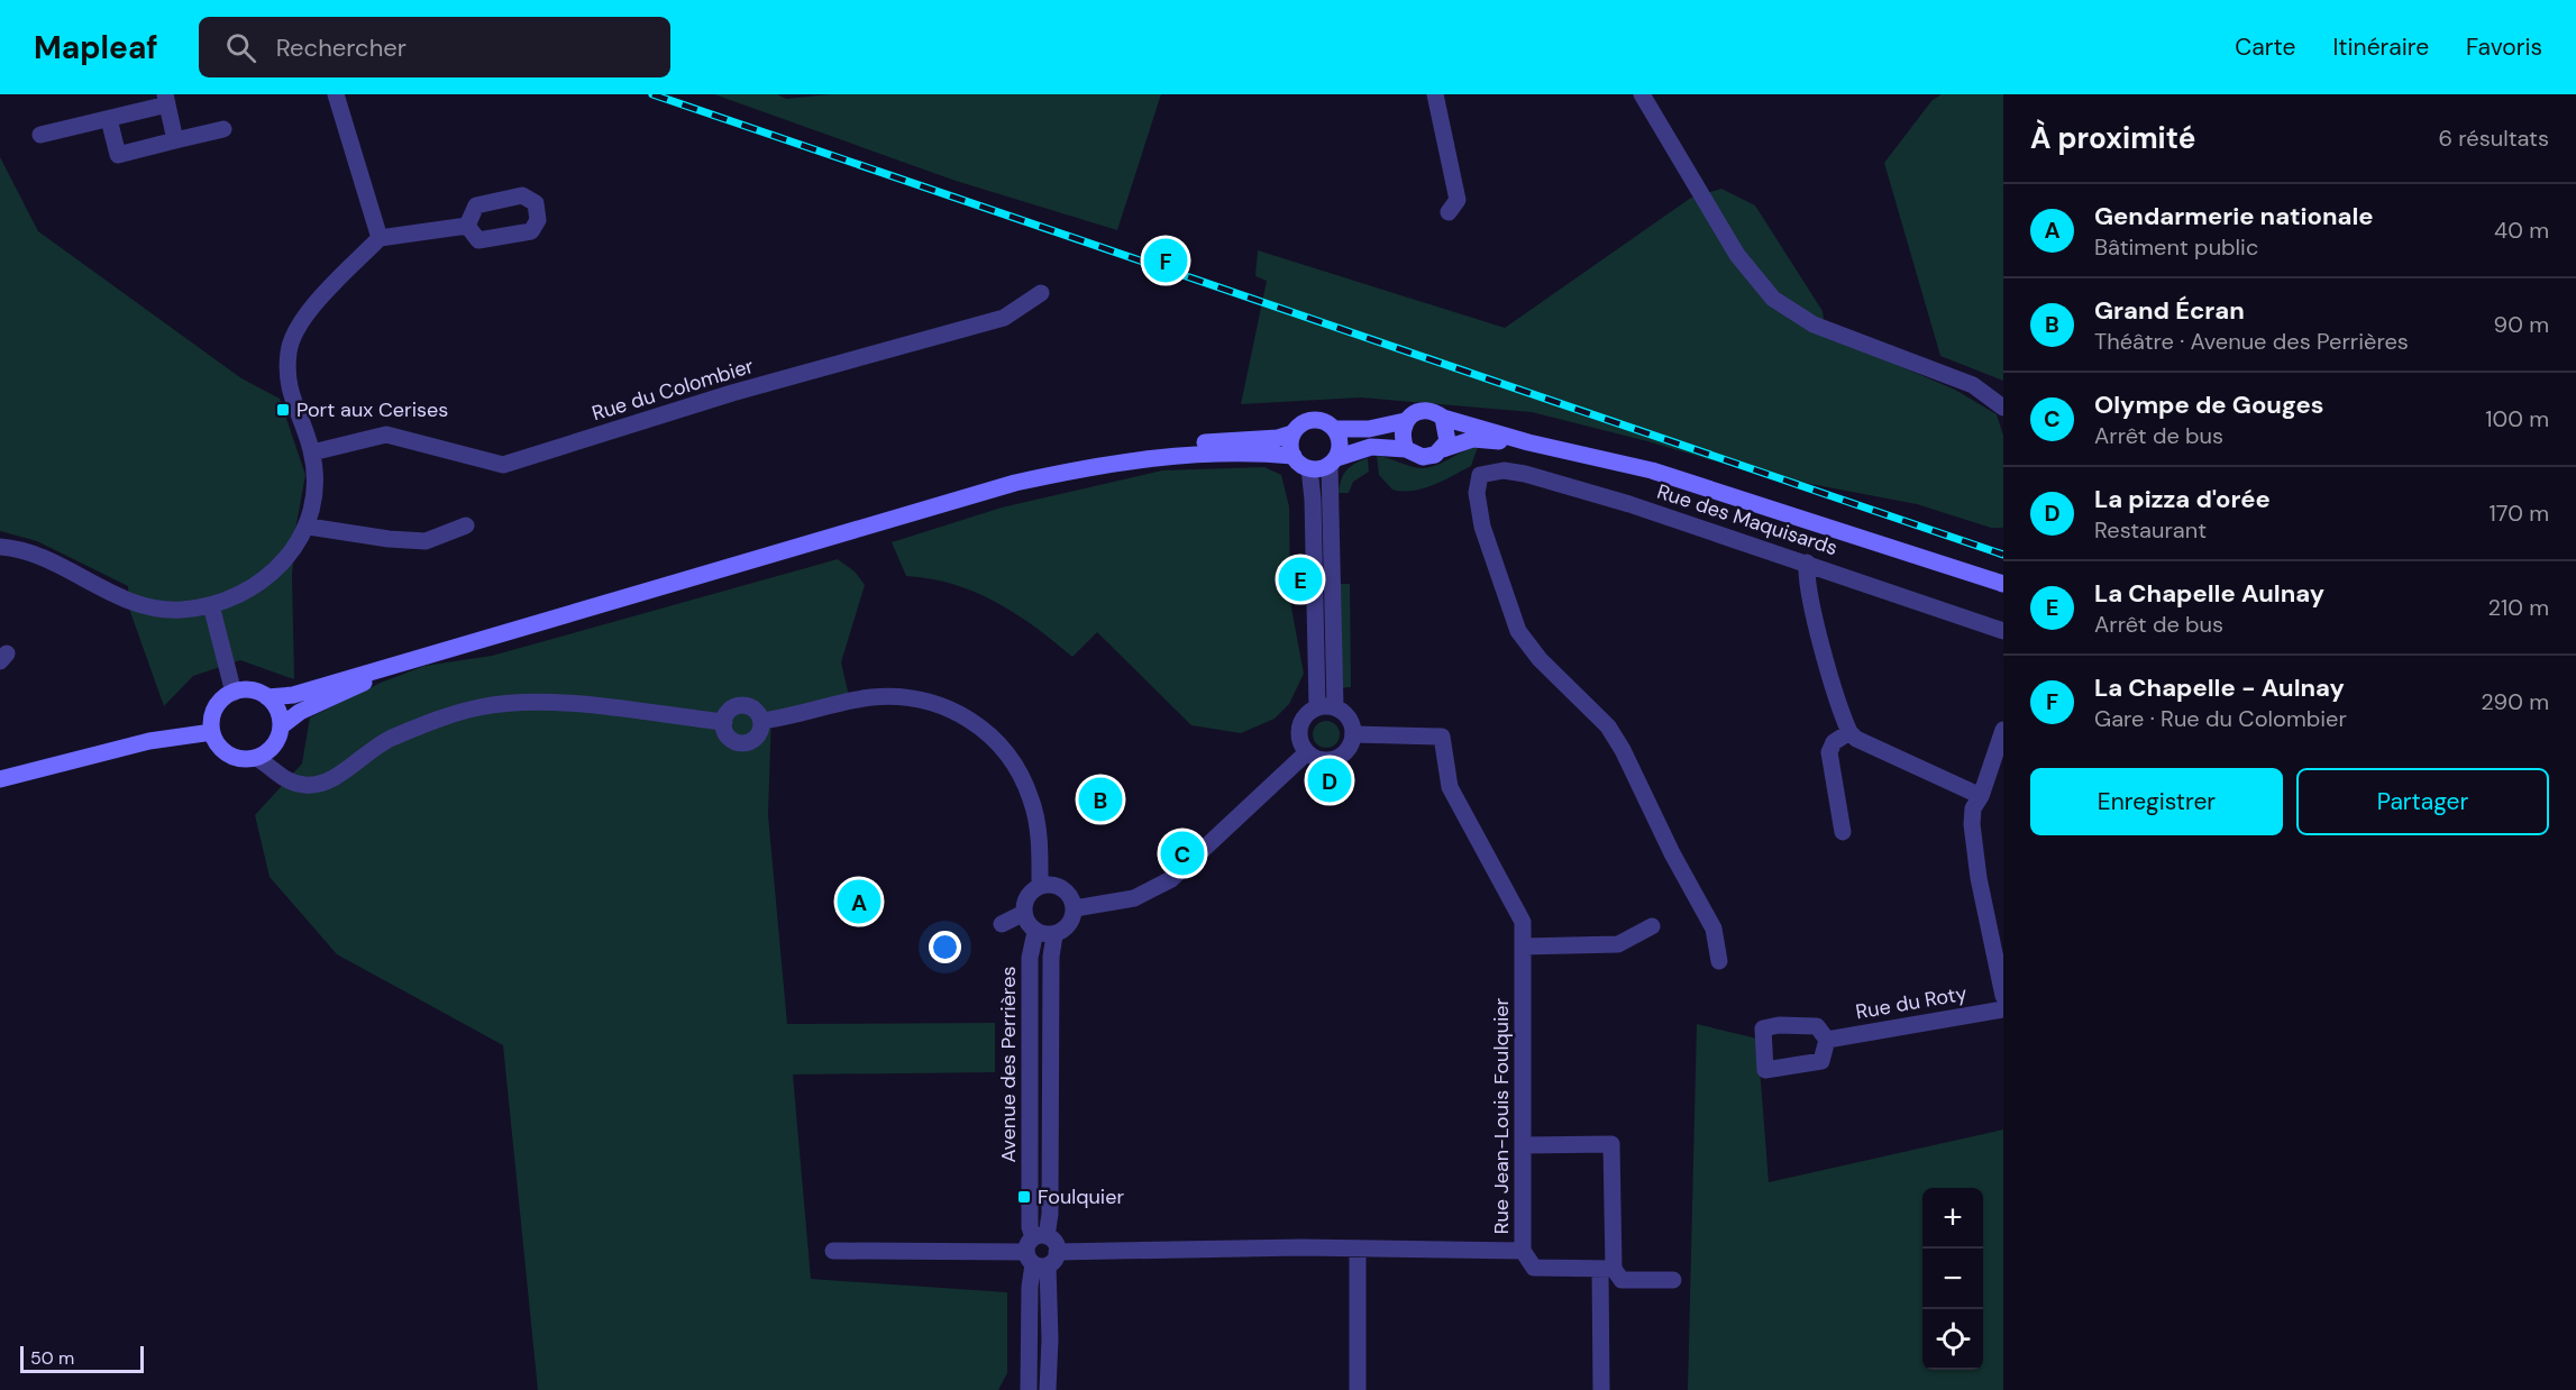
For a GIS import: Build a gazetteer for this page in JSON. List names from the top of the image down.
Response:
{
  "streets": {
    "street": [
      "Rue du Colombier",
      "Rue des Maquisards",
      "Rue du Roty",
      "Avenue des Perrières",
      "Rue Jean-Louis Foulquier"
    ]
  },
  "crossings": [
    ["Avenue des Perrières", "Rue Jean-Louis Foulquier"]
  ],
  "places": {
    "transit": ["Port aux Cerises", "Foulquier"]
  },
  "scale_bar": "50 m",
  "page": {
    "header": "Mapleaf",
    "search": "Rechercher",
    "nav": ["Carte", "Itinéraire", "Favoris"],
    "heading": ["À proximité", "6 résultats"],
    "list": [
      {
        "mark": "A",
        "name": "Gendarmerie nationale",
        "note": "Bâtiment public",
        "value": "40 m"
      },
      {
        "mark": "B",
        "name": "Grand Écran",
        "note": "Théâtre · Avenue des Perrières",
        "value": "90 m"
      },
      {
        "mark": "C",
        "name": "Olympe de Gouges",
        "note": "Arrêt de bus",
        "value": "100 m"
      },
      {
        "mark": "D",
        "name": "La pizza d'orée",
        "note": "Restaurant",
        "value": "170 m"
      },
      {
        "mark": "E",
        "name": "La Chapelle Aulnay",
        "note": "Arrêt de bus",
        "value": "210 m"
      },
      {
        "mark": "F",
        "name": "La Chapelle - Aulnay",
        "note": "Gare · Rue du Colombier",
        "value": "290 m"
      }
    ],
    "pins": [
      "F",
      "E",
      "D",
      "B",
      "C",
      "A"
    ],
    "buttons": ["Enregistrer", "Partager"],
    "map_buttons": ["+", "−"],
    "scale": "50 m"
  }
}
